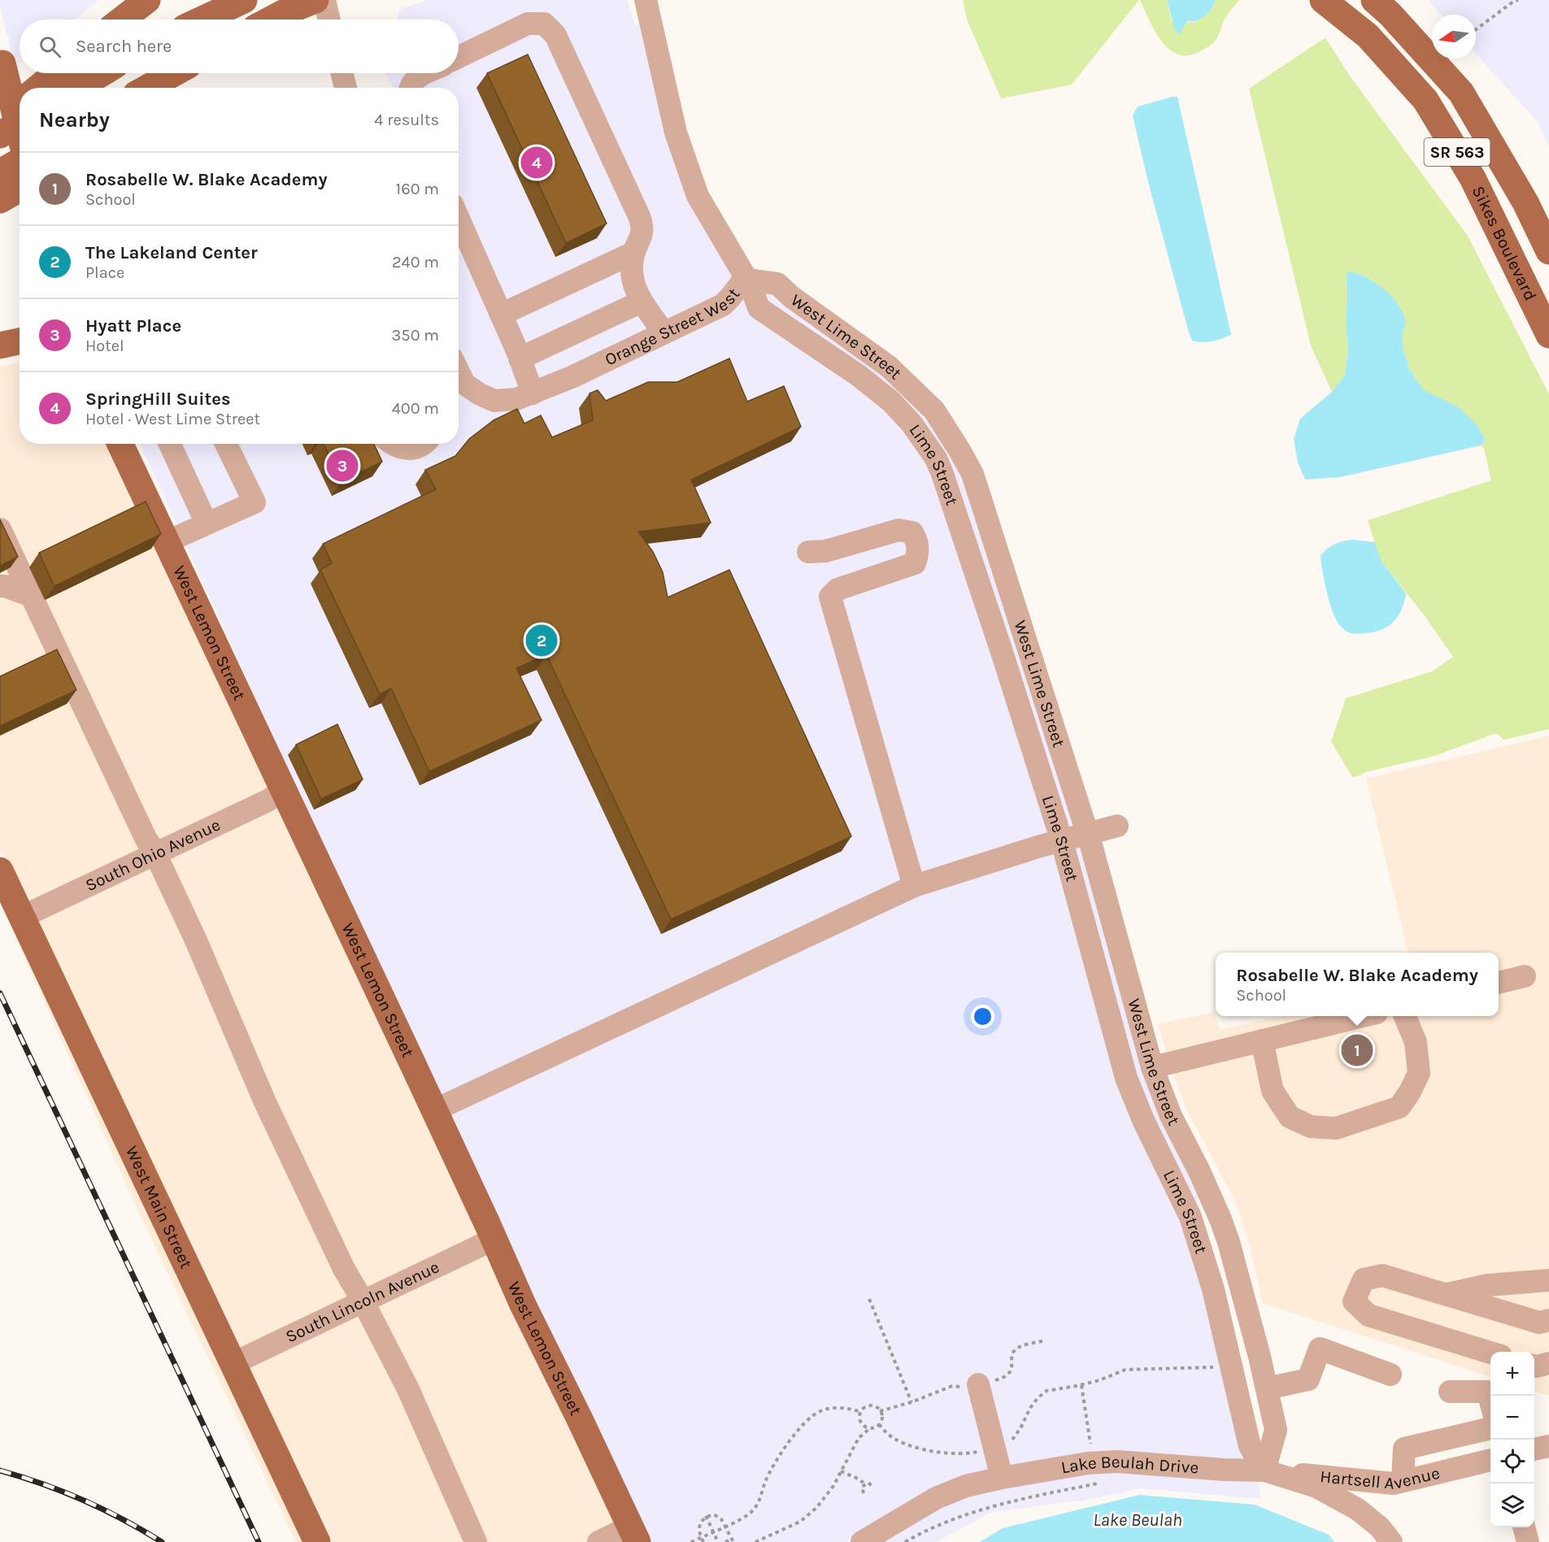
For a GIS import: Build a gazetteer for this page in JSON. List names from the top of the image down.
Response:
{
  "streets": {
    "main road": [
      "SR 563",
      "Sikes Boulevard",
      "West Lemon Street",
      "West Main Street"
    ],
    "street": [
      "Orange Street West",
      "West Lime Street",
      "Lime Street",
      "South Ohio Avenue",
      "South Lincoln Avenue",
      "Lake Beulah Drive",
      "Hartsell Avenue"
    ]
  },
  "crossings": [
    ["Orange Street West", "West Lime Street"],
    ["Orange Street West", "Lime Street"],
    ["West Lime Street", "Lime Street"],
    ["West Lime Street", "Lake Beulah Drive"],
    ["West Lime Street", "Hartsell Avenue"],
    ["Lime Street", "Lake Beulah Drive"],
    ["Lime Street", "Hartsell Avenue"],
    ["West Lemon Street", "South Ohio Avenue"],
    ["West Lemon Street", "South Lincoln Avenue"],
    ["South Ohio Avenue", "West Main Street"],
    ["West Main Street", "South Lincoln Avenue"],
    ["Lake Beulah Drive", "Hartsell Avenue"]
  ],
  "water": ["Lake Beulah"],
  "north": "left",
  "page": {
    "search": "Search here",
    "heading": ["Nearby", "4 results"],
    "pins": [
      "4",
      "3",
      "2",
      "1"
    ],
    "list": [
      {
        "mark": "1",
        "name": "Rosabelle W. Blake Academy",
        "note": "School",
        "value": "160 m"
      },
      {
        "mark": "2",
        "name": "The Lakeland Center",
        "note": "Place",
        "value": "240 m"
      },
      {
        "mark": "3",
        "name": "Hyatt Place",
        "note": "Hotel",
        "value": "350 m"
      },
      {
        "mark": "4",
        "name": "SpringHill Suites",
        "note": "Hotel · West Lime Street",
        "value": "400 m"
      }
    ],
    "popup": ["Rosabelle W. Blake Academy", "School"],
    "map_buttons": ["+", "−"]
  }
}
